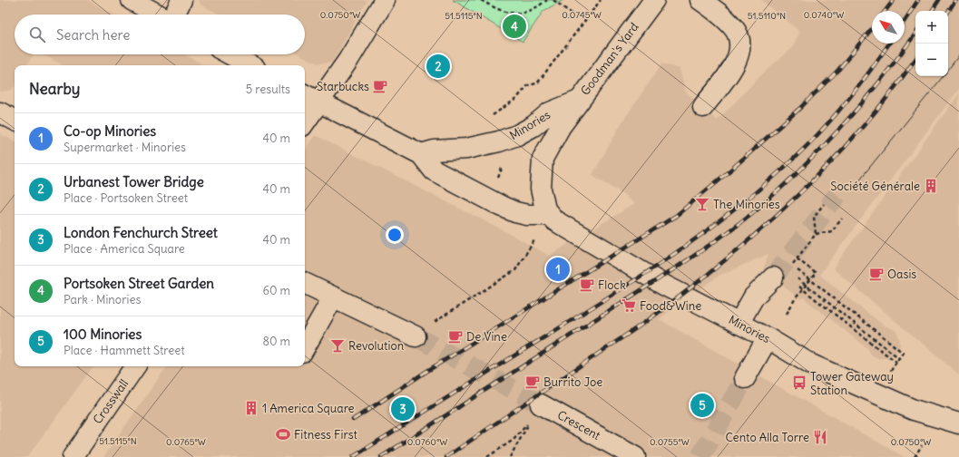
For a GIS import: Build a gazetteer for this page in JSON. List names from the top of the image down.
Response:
{
  "streets": {
    "main road": [
      "Goodman's Yard",
      "Minories",
      "Crosswall",
      "Crescent"
    ]
  },
  "crossings": [
    ["Goodman's Yard", "Minories"]
  ],
  "places": {
    "cafe": [
      "Starbucks",
      "Oasis",
      "Flock",
      "De Vine",
      "Burrito Joe"
    ],
    "building": ["Société Générale", "1 America Square"],
    "bar": ["The Minories", "Revolution"],
    "supermarket": ["Food&Wine"],
    "bus stop": ["Tower Gateway Station"],
    "sports": ["Fitness First"],
    "restaurant": ["Cento Alla Torre"]
  },
  "north": "top left",
  "page": {
    "map_buttons": ["+", "−"],
    "pins": [
      "4",
      "2",
      "1",
      "5",
      "3"
    ],
    "search": "Search here",
    "heading": ["Nearby", "5 results"],
    "list": [
      {
        "mark": "1",
        "name": "Co-op Minories",
        "note": "Supermarket · Minories",
        "value": "40 m"
      },
      {
        "mark": "2",
        "name": "Urbanest Tower Bridge",
        "note": "Place · Portsoken Street",
        "value": "40 m"
      },
      {
        "mark": "3",
        "name": "London Fenchurch Street",
        "note": "Place · America Square",
        "value": "40 m"
      },
      {
        "mark": "4",
        "name": "Portsoken Street Garden",
        "note": "Park · Minories",
        "value": "60 m"
      },
      {
        "mark": "5",
        "name": "100 Minories",
        "note": "Place · Hammett Street",
        "value": "80 m"
      }
    ]
  },
  "coordinates": [
    "0.0750°W",
    "0.0745°W",
    "0.0740°W",
    "51.5115°N",
    "51.5110°N",
    "0.0765°W",
    "0.0760°W",
    "0.0755°W"
  ]
}
